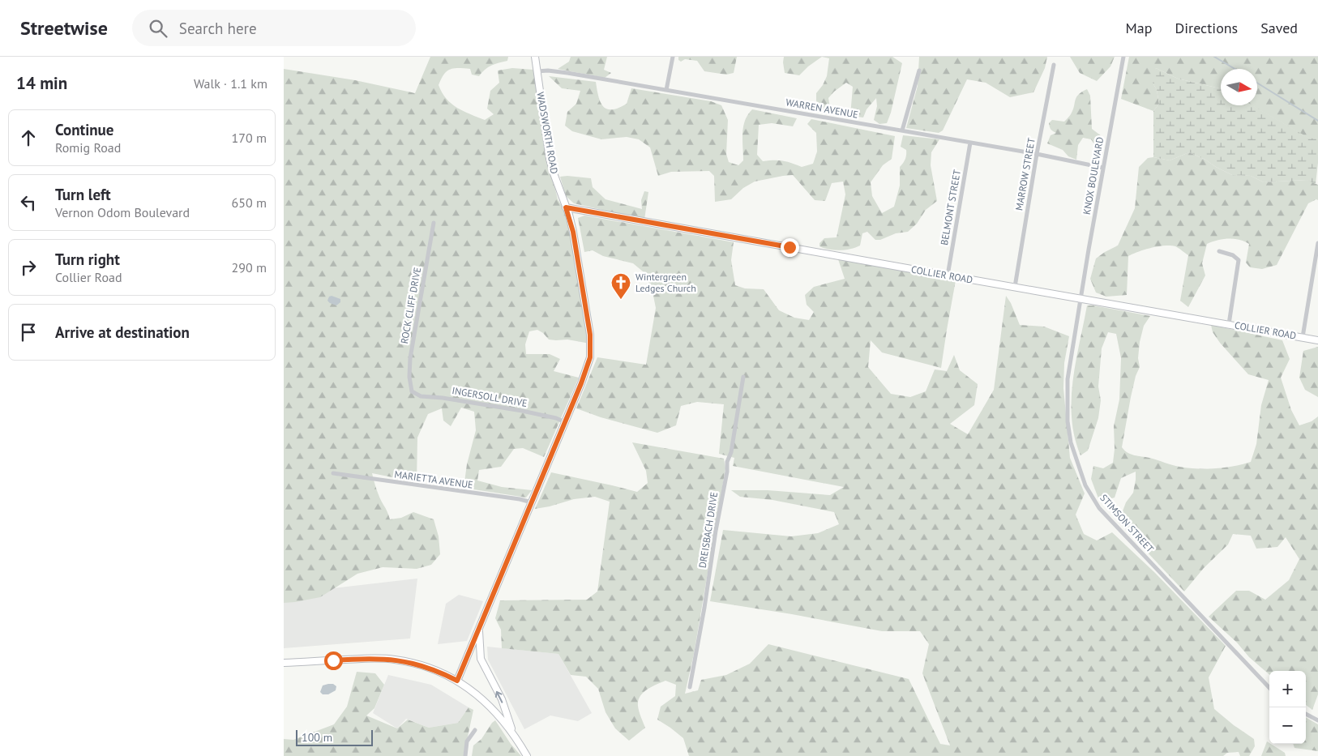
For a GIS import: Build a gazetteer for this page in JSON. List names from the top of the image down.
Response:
{
  "streets": {
    "street": [
      "WARREN AVENUE",
      "WADSWORTH ROAD",
      "MARROW STREET",
      "KNOX BOULEVARD",
      "BELMONT STREET",
      "COLLIER ROAD",
      "ROCK CLIFF DRIVE",
      "INGERSOLL DRIVE",
      "MARIETTA AVENUE",
      "STIMSON STREET",
      "DREISBACH DRIVE"
    ]
  },
  "crossings": [
    ["WARREN AVENUE", "WADSWORTH ROAD"],
    ["WARREN AVENUE", "MARROW STREET"],
    ["WARREN AVENUE", "KNOX BOULEVARD"],
    ["WARREN AVENUE", "BELMONT STREET"],
    ["WADSWORTH ROAD", "COLLIER ROAD"],
    ["WADSWORTH ROAD", "INGERSOLL DRIVE"],
    ["WADSWORTH ROAD", "MARIETTA AVENUE"],
    ["MARROW STREET", "COLLIER ROAD"],
    ["KNOX BOULEVARD", "COLLIER ROAD"],
    ["KNOX BOULEVARD", "STIMSON STREET"],
    ["BELMONT STREET", "COLLIER ROAD"],
    ["COLLIER ROAD", "STIMSON STREET"],
    ["ROCK CLIFF DRIVE", "INGERSOLL DRIVE"]
  ],
  "places": {
    "church": ["Wintergreen Ledges Church"]
  },
  "scale_bar": "100 m",
  "north": "right",
  "page": {
    "header": "Streetwise",
    "search": "Search here",
    "nav": ["Map", "Directions", "Saved"],
    "heading": ["14 min", "Walk · 1.1 km"],
    "list": [
      ["Continue", "Romig Road", "170 m"],
      ["Turn left", "Vernon Odom Boulevard", "650 m"],
      ["Turn right", "Collier Road", "290 m"],
      "Arrive at destination"
    ],
    "map_buttons": ["+", "−"],
    "scale": "100 m"
  }
}
